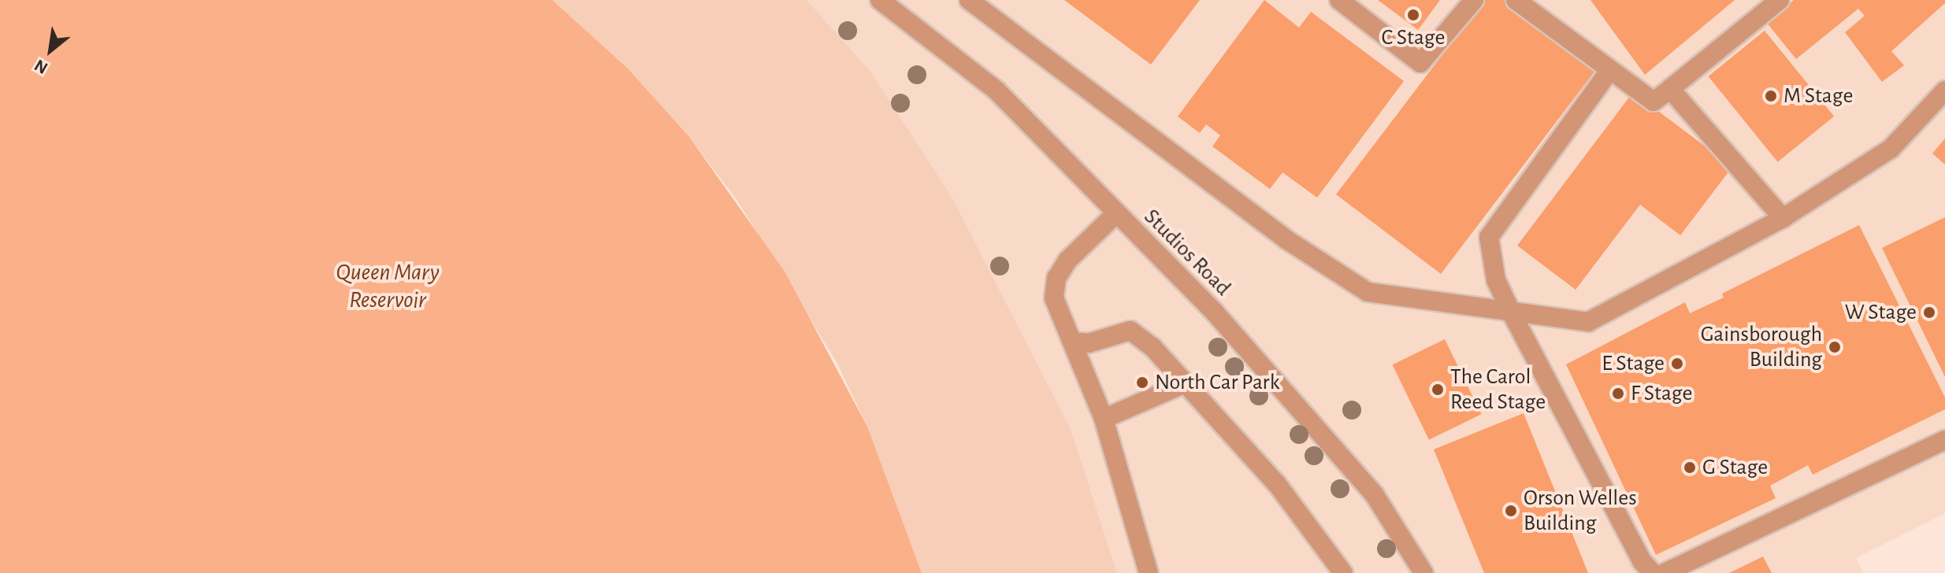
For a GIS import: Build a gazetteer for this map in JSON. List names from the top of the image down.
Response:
{
  "streets": {
    "street": ["Studios Road"]
  },
  "water": ["Queen Mary Reservoir"],
  "places": [
    "C Stage",
    "M Stage",
    "W Stage",
    "Gainsborough Building",
    "E Stage",
    "North Car Park",
    "The Carol Reed Stage",
    "F Stage",
    "G Stage",
    "Orson Welles Building"
  ],
  "north": "bottom left"
}
